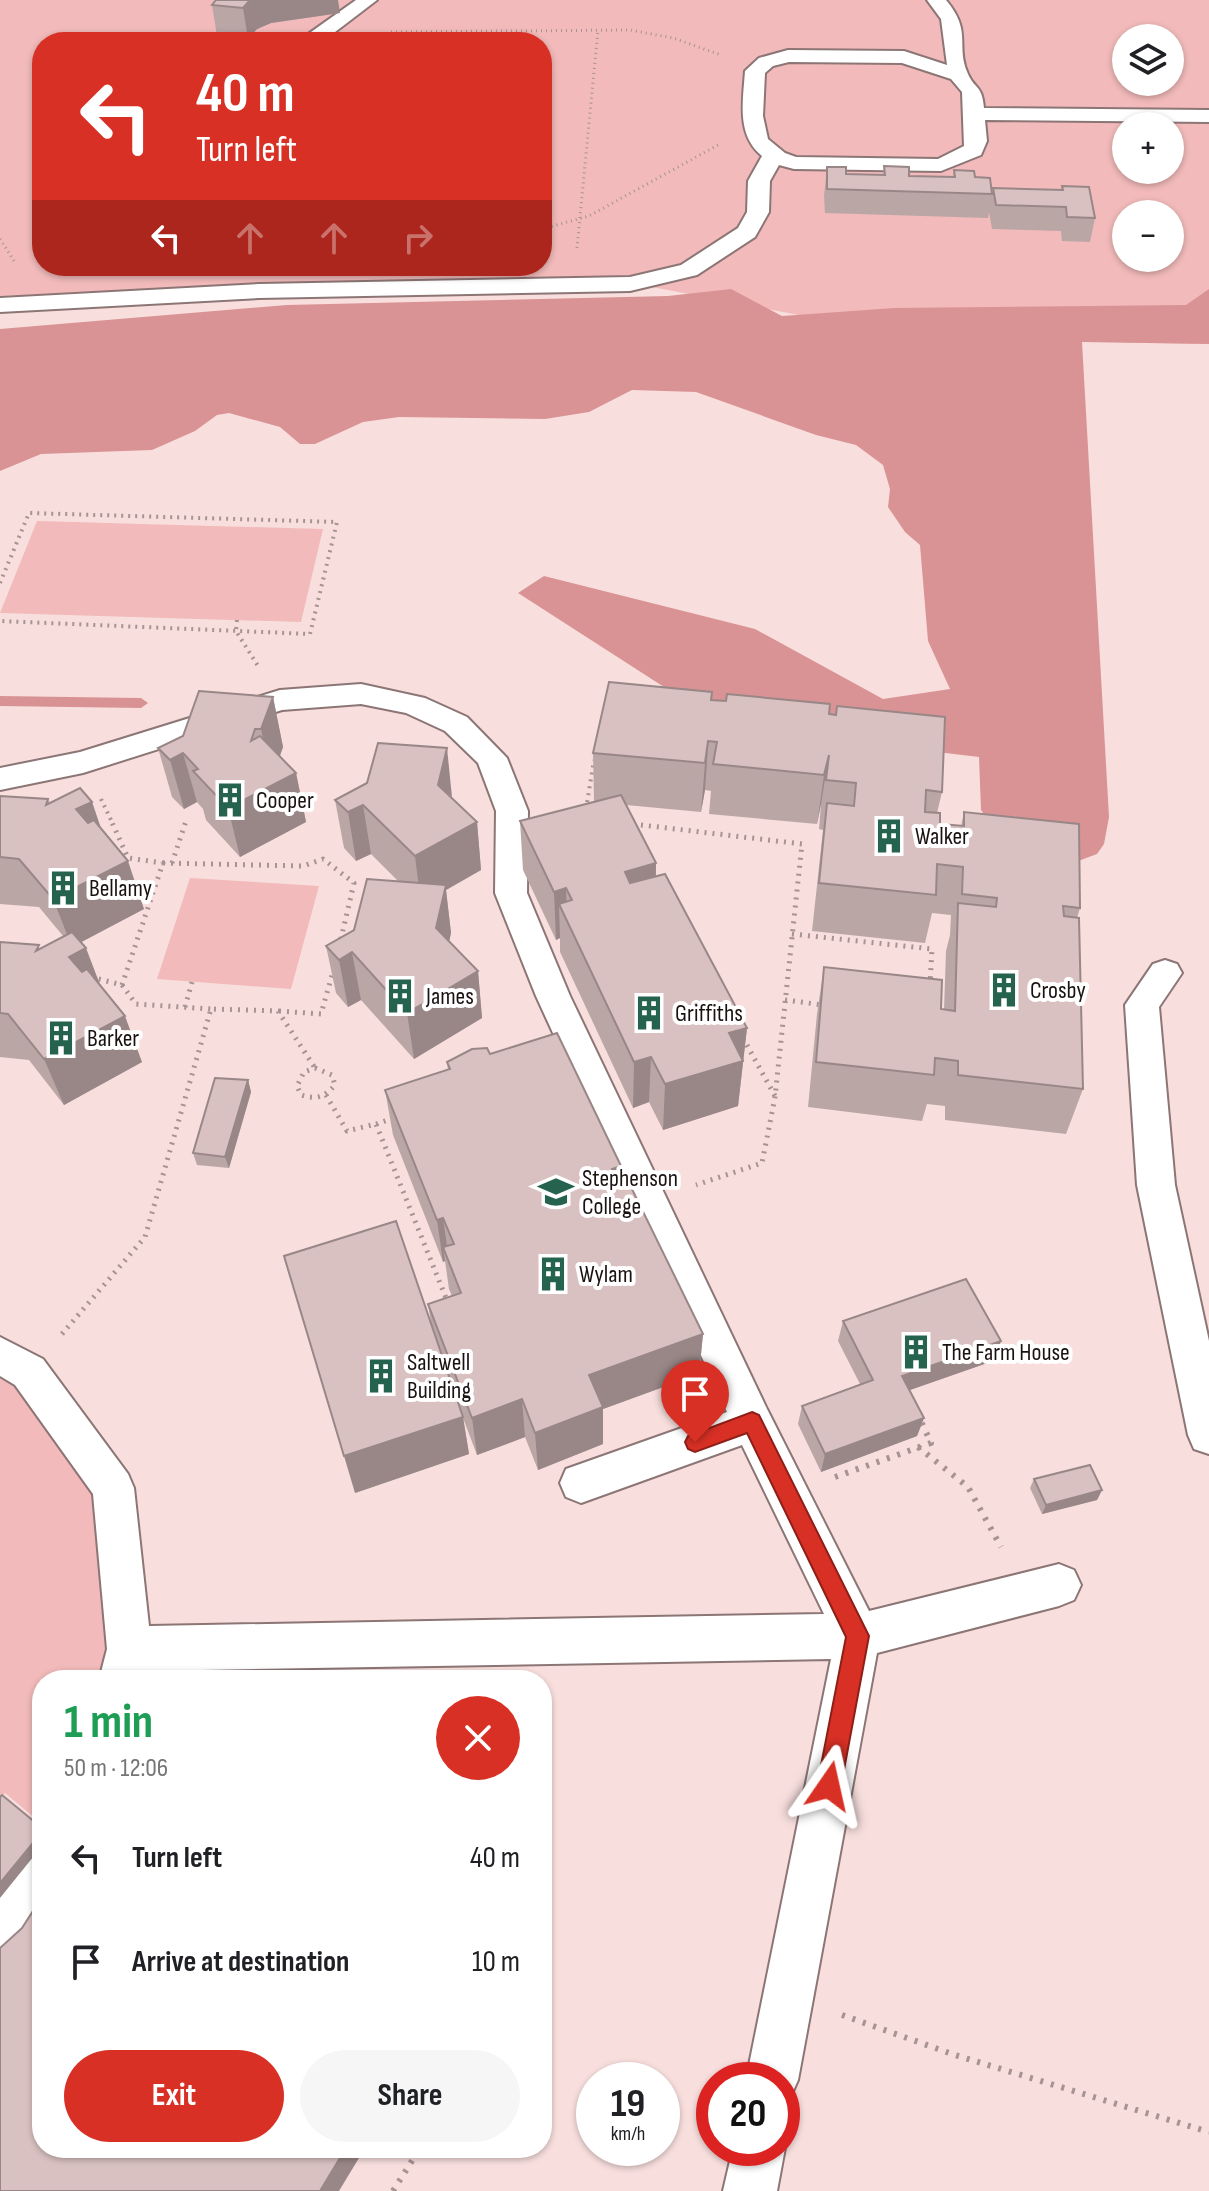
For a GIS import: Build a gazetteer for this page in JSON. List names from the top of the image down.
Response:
{
  "places": {
    "building": [
      "Cooper",
      "Walker",
      "Bellamy",
      "Crosby",
      "James",
      "Griffiths",
      "Barker",
      "Wylam",
      "The Farm House",
      "Saltwell Building"
    ],
    "school or university": ["Stephenson College"]
  },
  "page": {
    "map_buttons": ["+", "−"],
    "turn": ["40 m", "Turn left"],
    "heading": ["1 min", "50 m · 12:06"],
    "list": [
      {
        "name": "Turn left",
        "value": "40 m"
      },
      {
        "name": "Arrive at destination",
        "value": "10 m"
      }
    ],
    "buttons": ["Exit", "Share"],
    "speed": "19 km/h",
    "limit": "20"
  }
}
